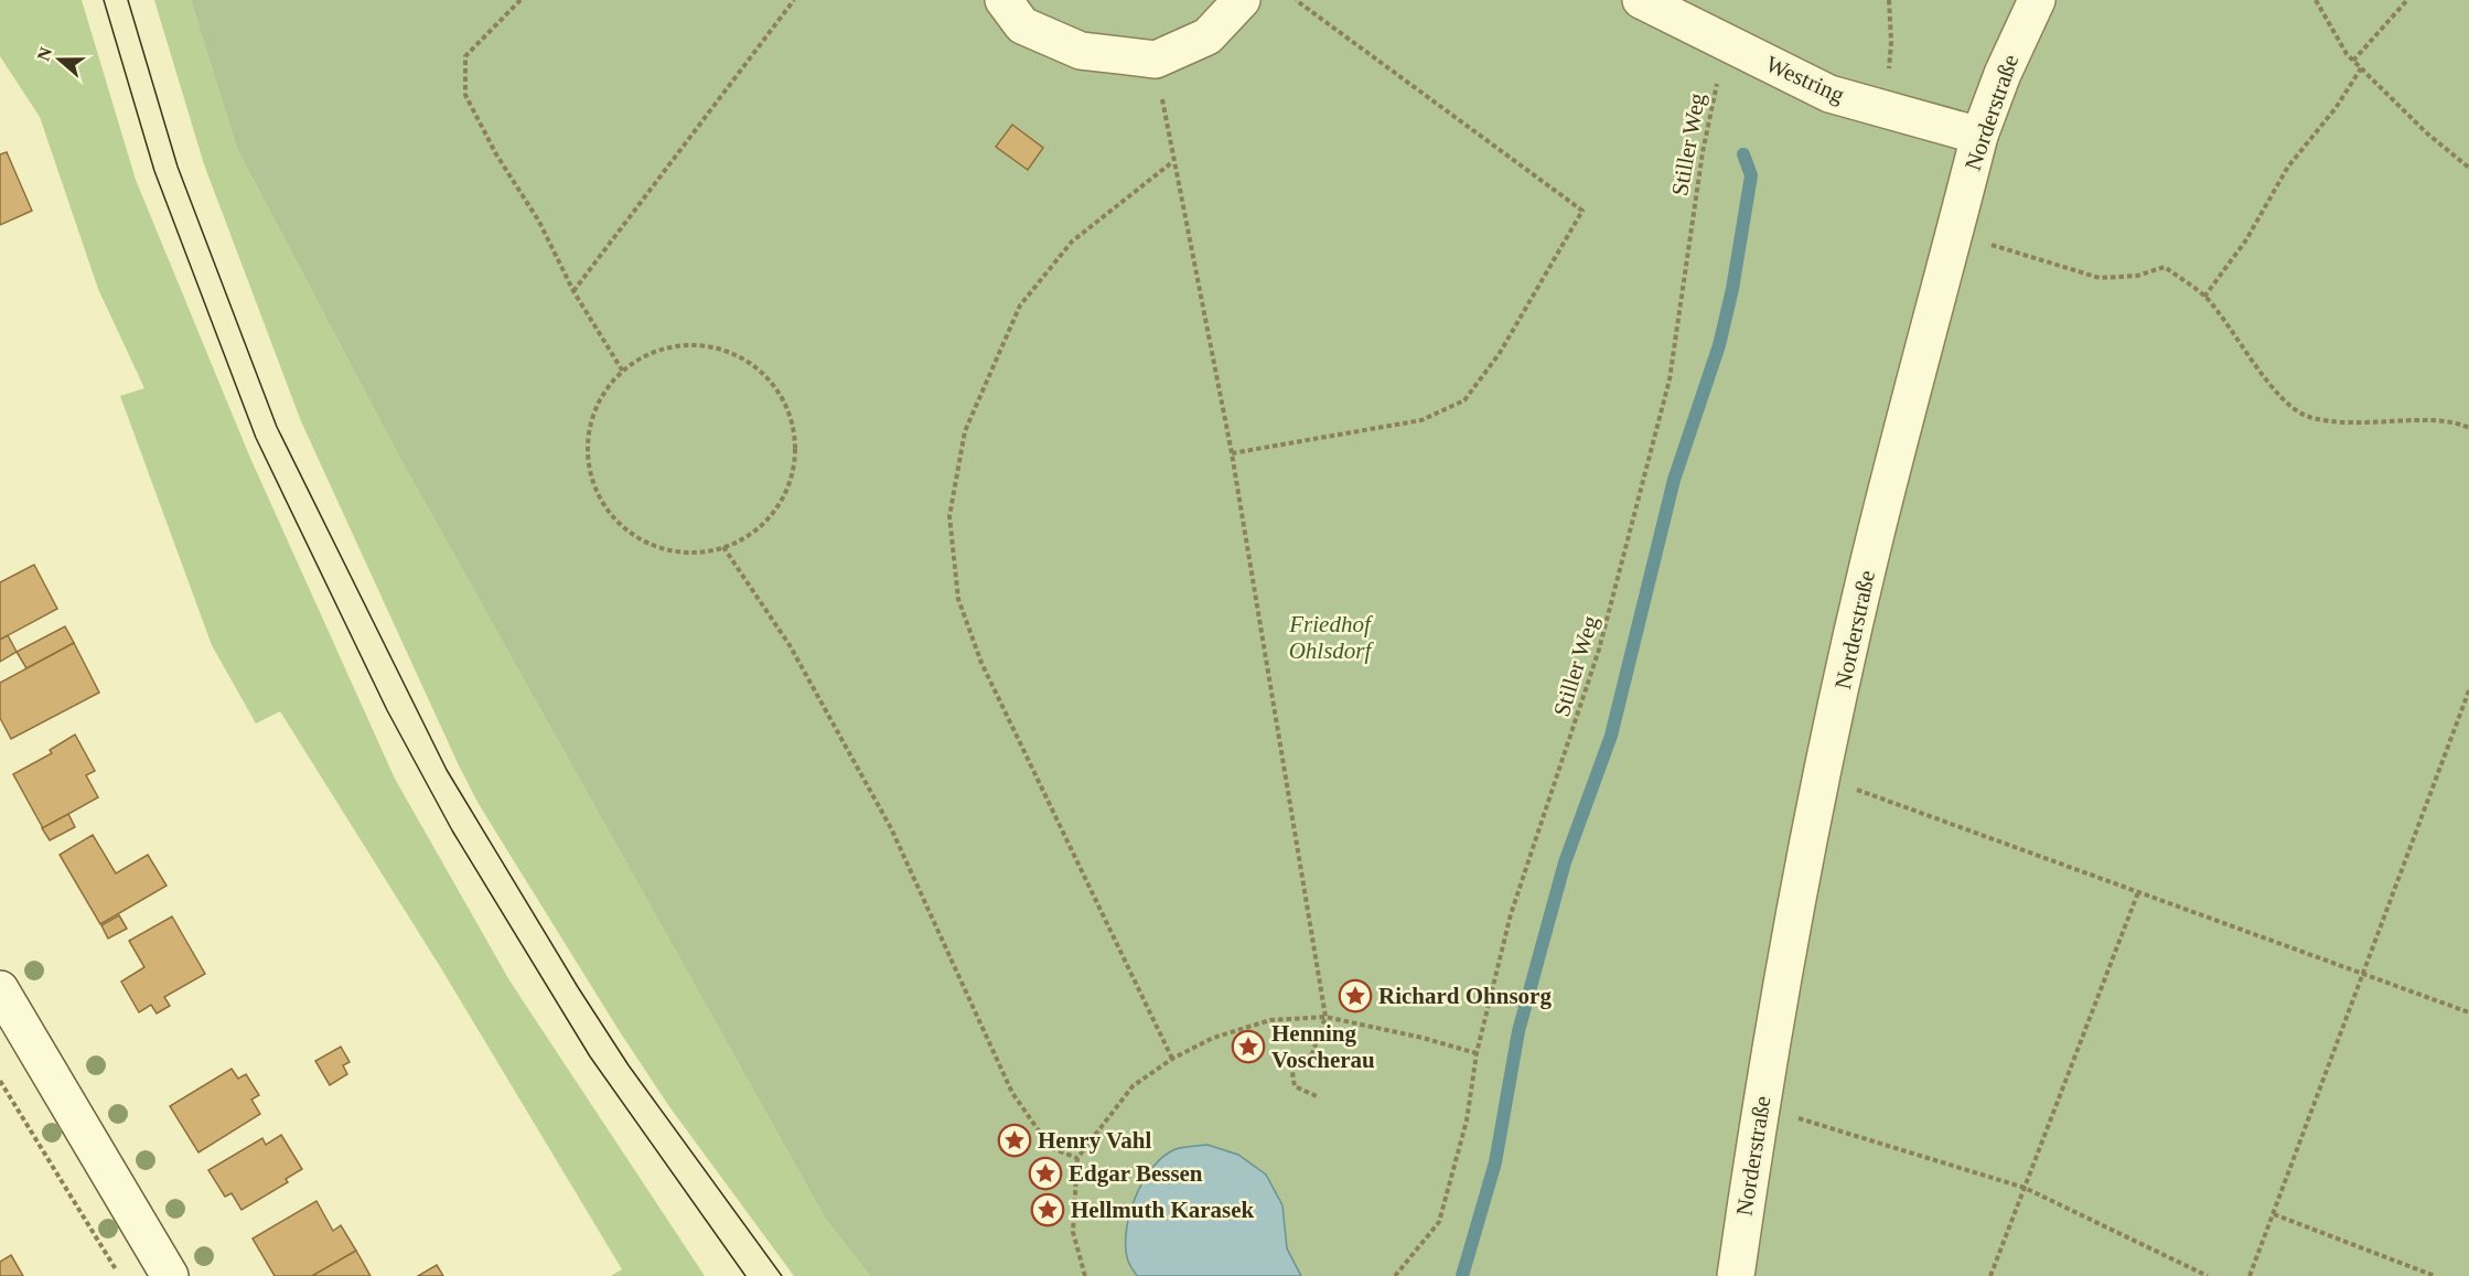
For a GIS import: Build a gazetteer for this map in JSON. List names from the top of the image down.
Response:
{
  "streets": {
    "street": ["Westring", "Norderstraße"],
    "path": ["Stiller Weg"]
  },
  "crossings": [
    ["Westring", "Norderstraße"],
    ["Westring", "Stiller Weg"]
  ],
  "parks": ["Friedhof Ohlsdorf"],
  "places": {
    "place": [
      "Richard Ohnsorg",
      "Henning Voscherau",
      "Henry Vahl",
      "Edgar Bessen",
      "Hellmuth Karasek"
    ]
  },
  "north": "left"
}
